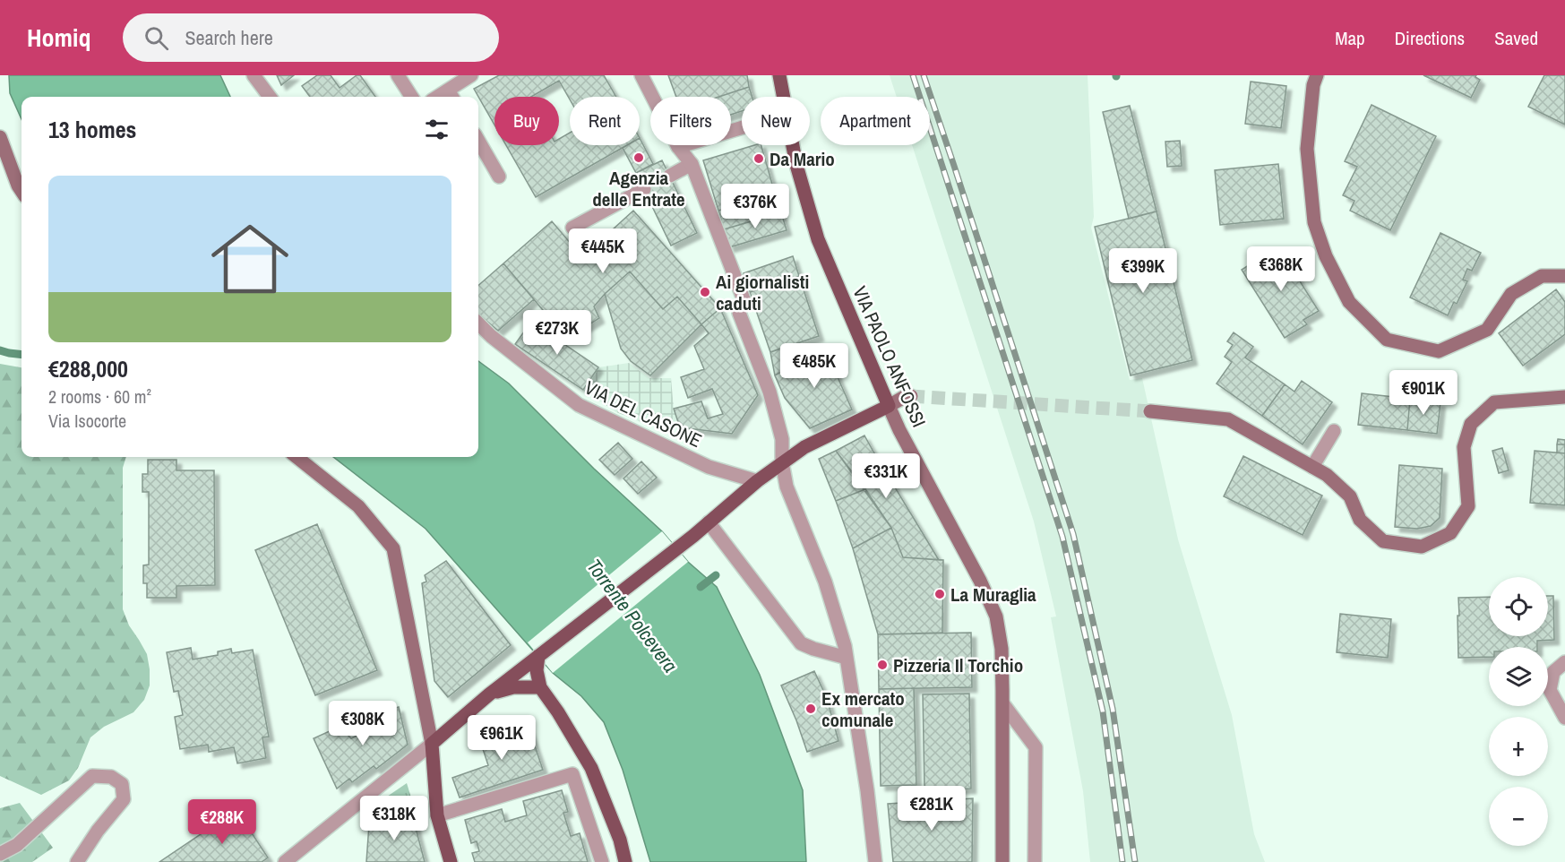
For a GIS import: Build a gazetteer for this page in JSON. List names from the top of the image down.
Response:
{
  "streets": {
    "main road": ["VIA PAOLO ANFOSSI"],
    "street": ["VIA DEL CASONE"]
  },
  "water": ["Torrente Polcevera"],
  "places": [
    "Agenzia delle Entrate",
    "Da Mario",
    "Ai giornalisti caduti",
    "La Muraglia",
    "Pizzeria Il Torchio",
    "Ex mercato comunale"
  ],
  "page": {
    "header": "Homiq",
    "search": "Search here",
    "nav": ["Map", "Directions", "Saved"],
    "chip": [
      "Buy",
      "Rent",
      "Filters",
      "New",
      "Apartment"
    ],
    "heading": "13 homes",
    "list": [
      {
        "name": "€288,000",
        "note": "2 rooms · 60 m² · Via Isocorte"
      }
    ],
    "price": [
      "€376K",
      "€445K",
      "€368K",
      "€399K",
      "€273K",
      "€485K",
      "€901K",
      "€331K",
      "€308K",
      "€961K",
      "€281K",
      "€318K",
      "€288K"
    ],
    "map_buttons": ["+", "−"]
  }
}
